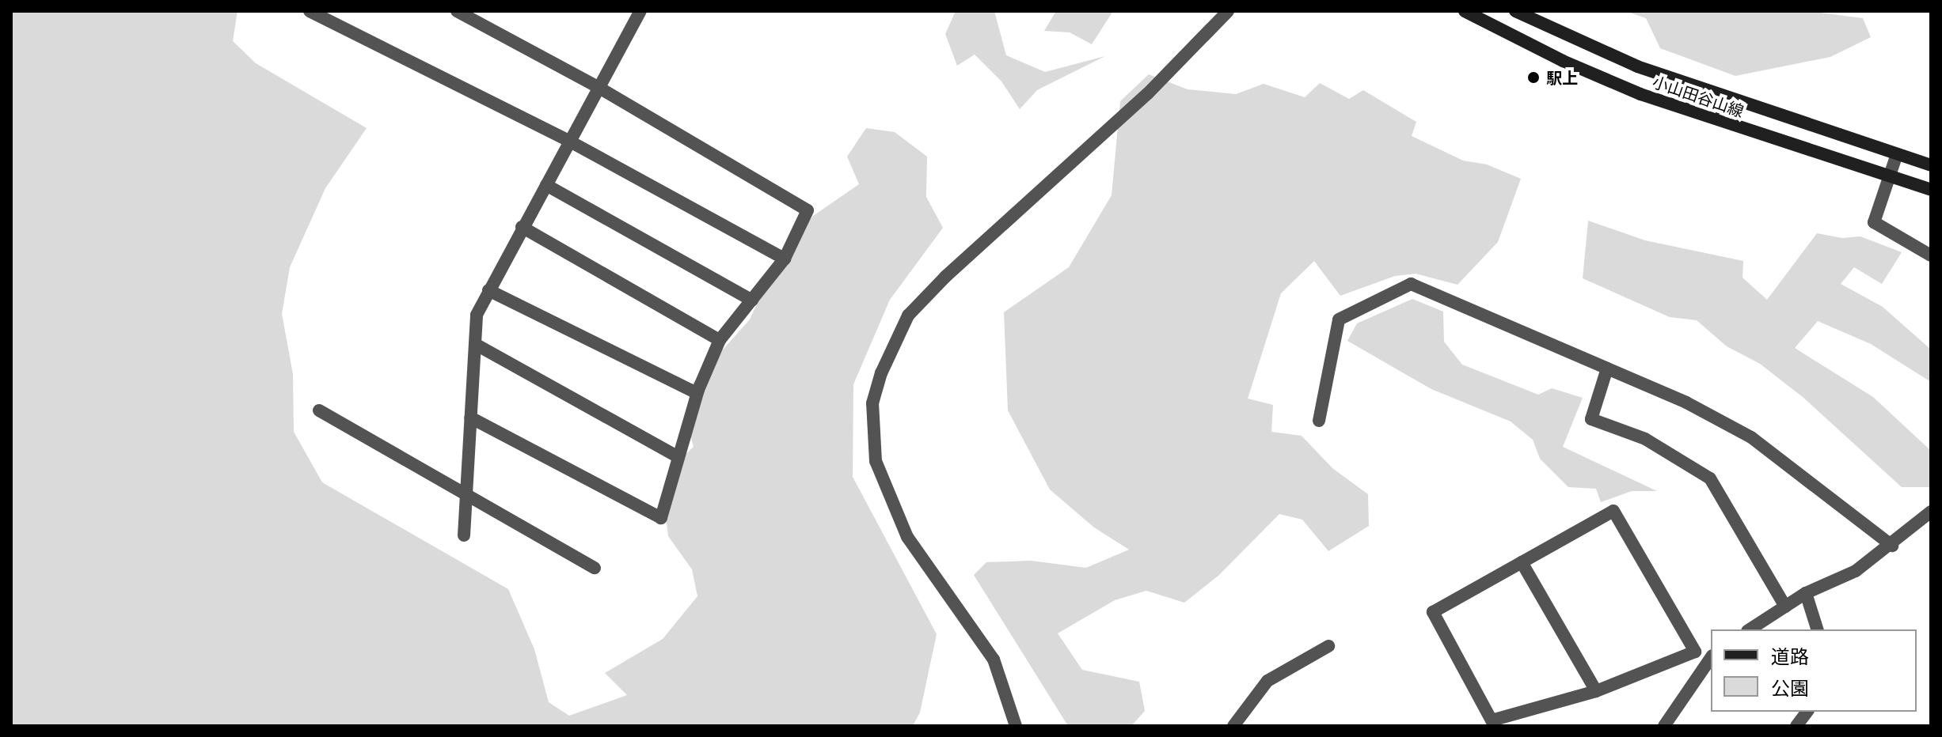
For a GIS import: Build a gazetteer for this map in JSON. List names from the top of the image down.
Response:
{
  "streets": {
    "main road": ["小山田谷山線"]
  },
  "places": ["駅上"],
  "legend": ["道路", "公園"]
}
